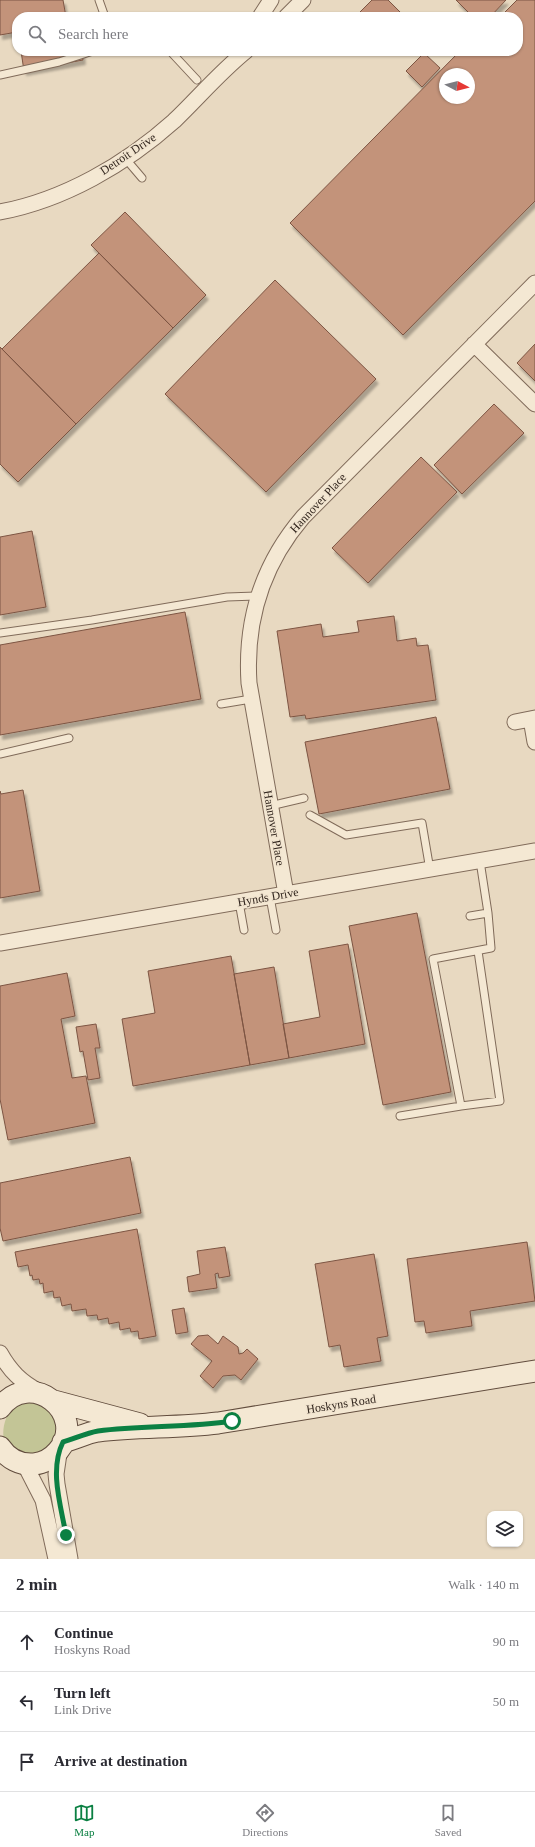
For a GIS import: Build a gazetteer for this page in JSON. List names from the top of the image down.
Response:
{
  "streets": {
    "main road": ["Hoskyns Road"],
    "street": ["Detroit Drive", "Hannover Place", "Hynds Drive"]
  },
  "crossings": [
    ["Hannover Place", "Hynds Drive"]
  ],
  "north": "right",
  "page": {
    "search": "Search here",
    "heading": ["2 min", "Walk · 140 m"],
    "list": [
      ["Continue", "Hoskyns Road", "90 m"],
      ["Turn left", "Link Drive", "50 m"],
      "Arrive at destination"
    ],
    "nav": ["Map", "Directions", "Saved"]
  }
}
